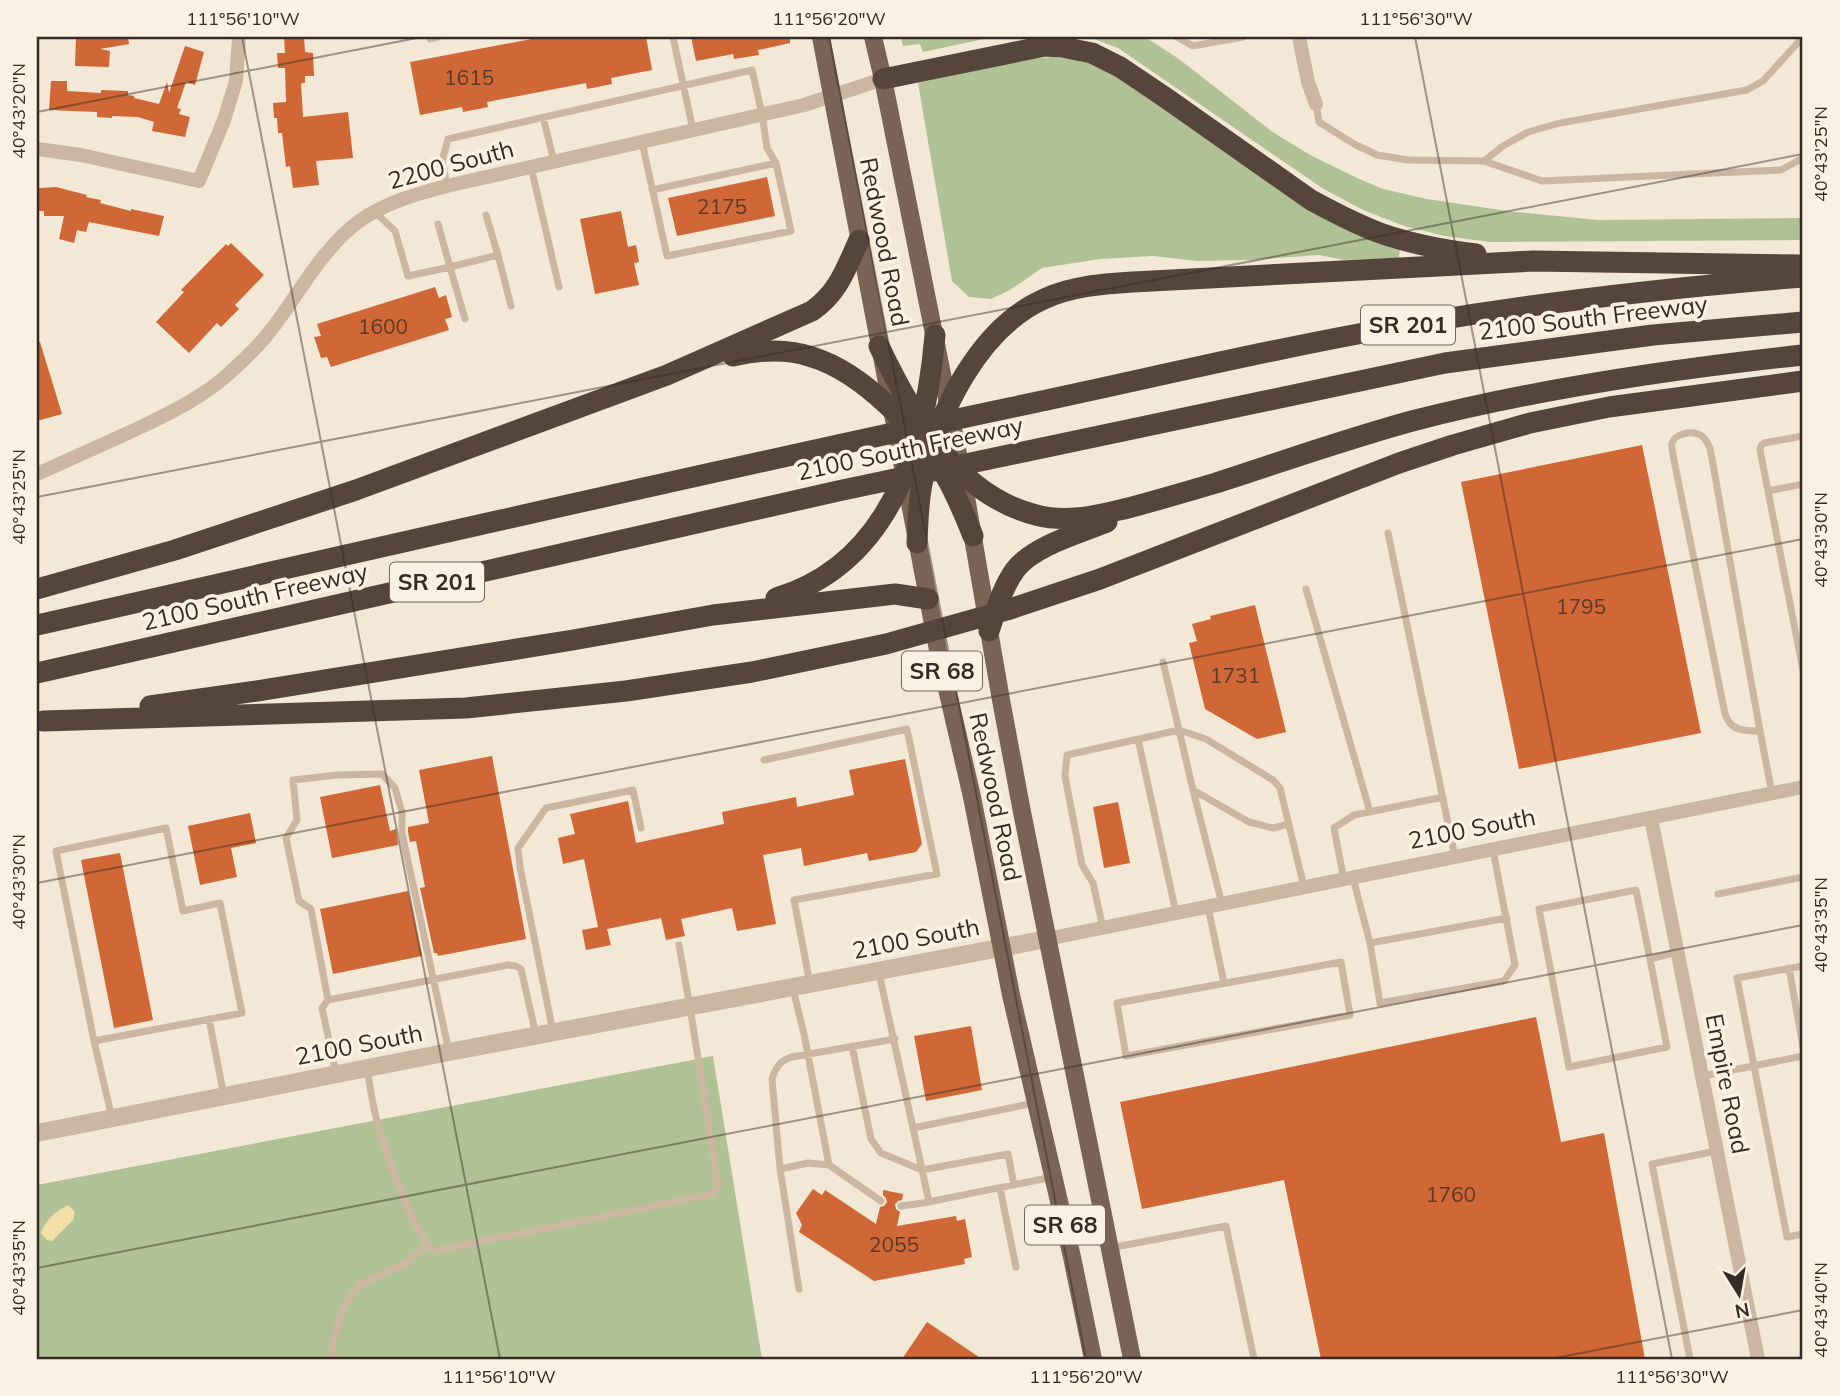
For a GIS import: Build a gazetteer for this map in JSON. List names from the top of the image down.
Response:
{
  "streets": {
    "highway": ["2100 South Freeway", "SR 201"],
    "main road": ["Redwood Road", "SR 68"],
    "street": ["2200 South", "2100 South", "Empire Road"]
  },
  "crossings": [
    ["2200 South", "Redwood Road"],
    ["Redwood Road", "2100 South"],
    ["2100 South", "Empire Road"]
  ],
  "house_numbers": [
    "1615",
    "2175",
    "1600",
    "1795",
    "1731",
    "1760",
    "2055"
  ],
  "north": "bottom",
  "coordinates": [
    "111°56'10\"W",
    "111°56'20\"W",
    "111°56'30\"W",
    "40°43'20\"N",
    "40°43'25\"N",
    "40°43'30\"N",
    "40°43'35\"N",
    "40°43'40\"N"
  ]
}
